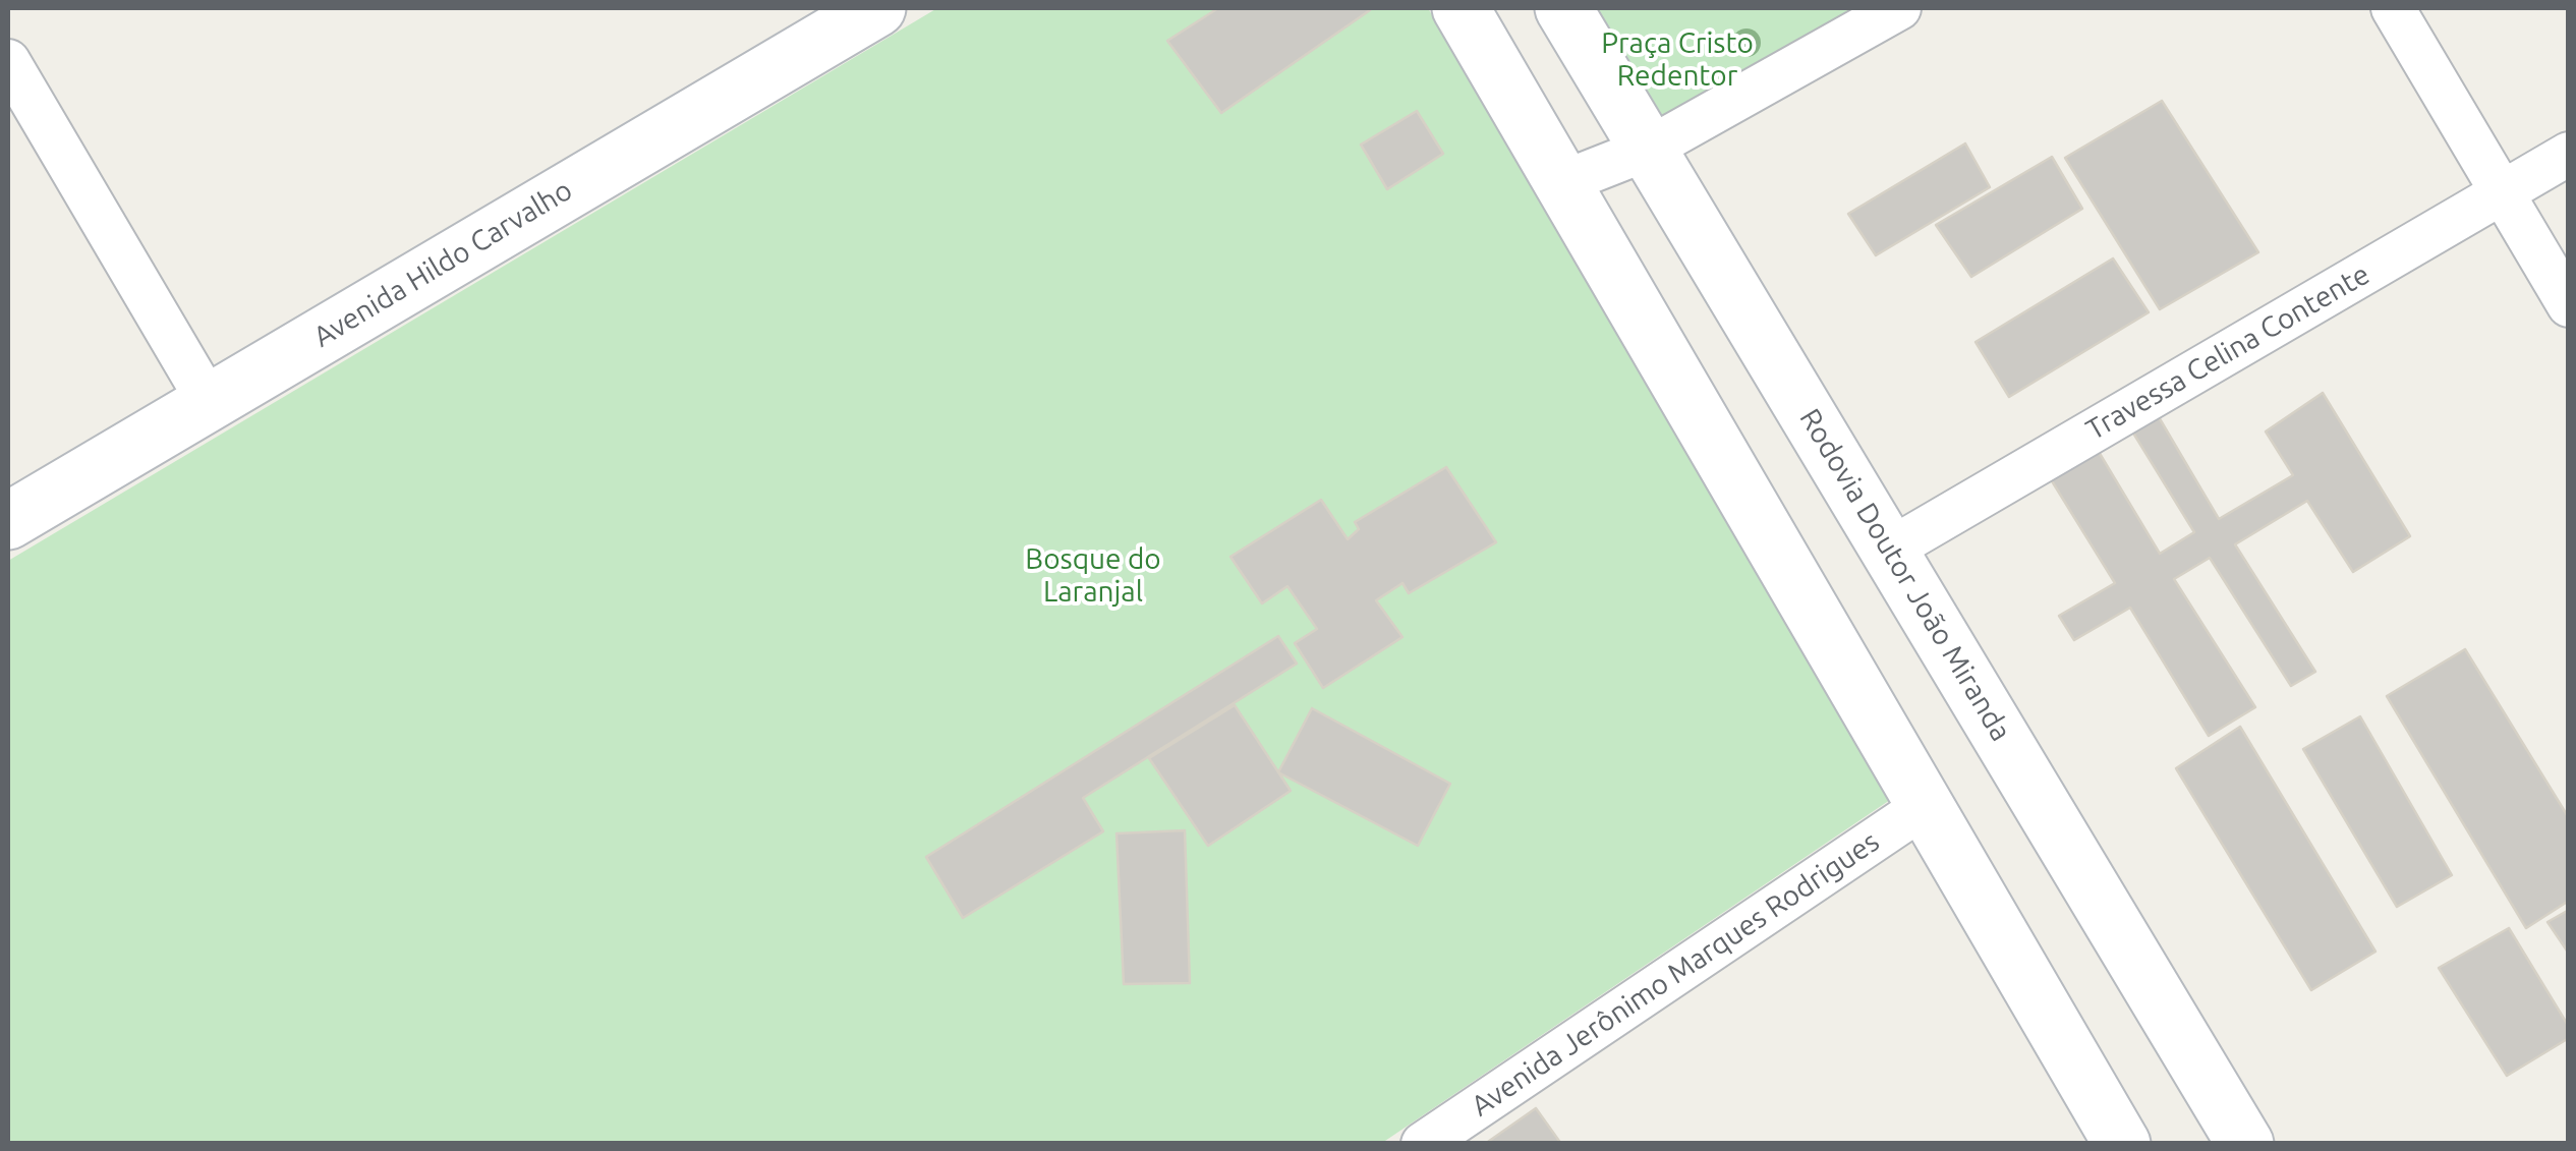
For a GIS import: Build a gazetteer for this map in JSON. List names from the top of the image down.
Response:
{
  "streets": {
    "main road": ["Avenida Hildo Carvalho", "Rodovia Doutor João Miranda"],
    "street": ["Travessa Celina Contente", "Avenida Jerônimo Marques Rodrigues"]
  },
  "crossings": [
    ["Travessa Celina Contente", "Rodovia Doutor João Miranda"]
  ],
  "parks": ["Praça Cristo Redentor", "Bosque do Laranjal"]
}
